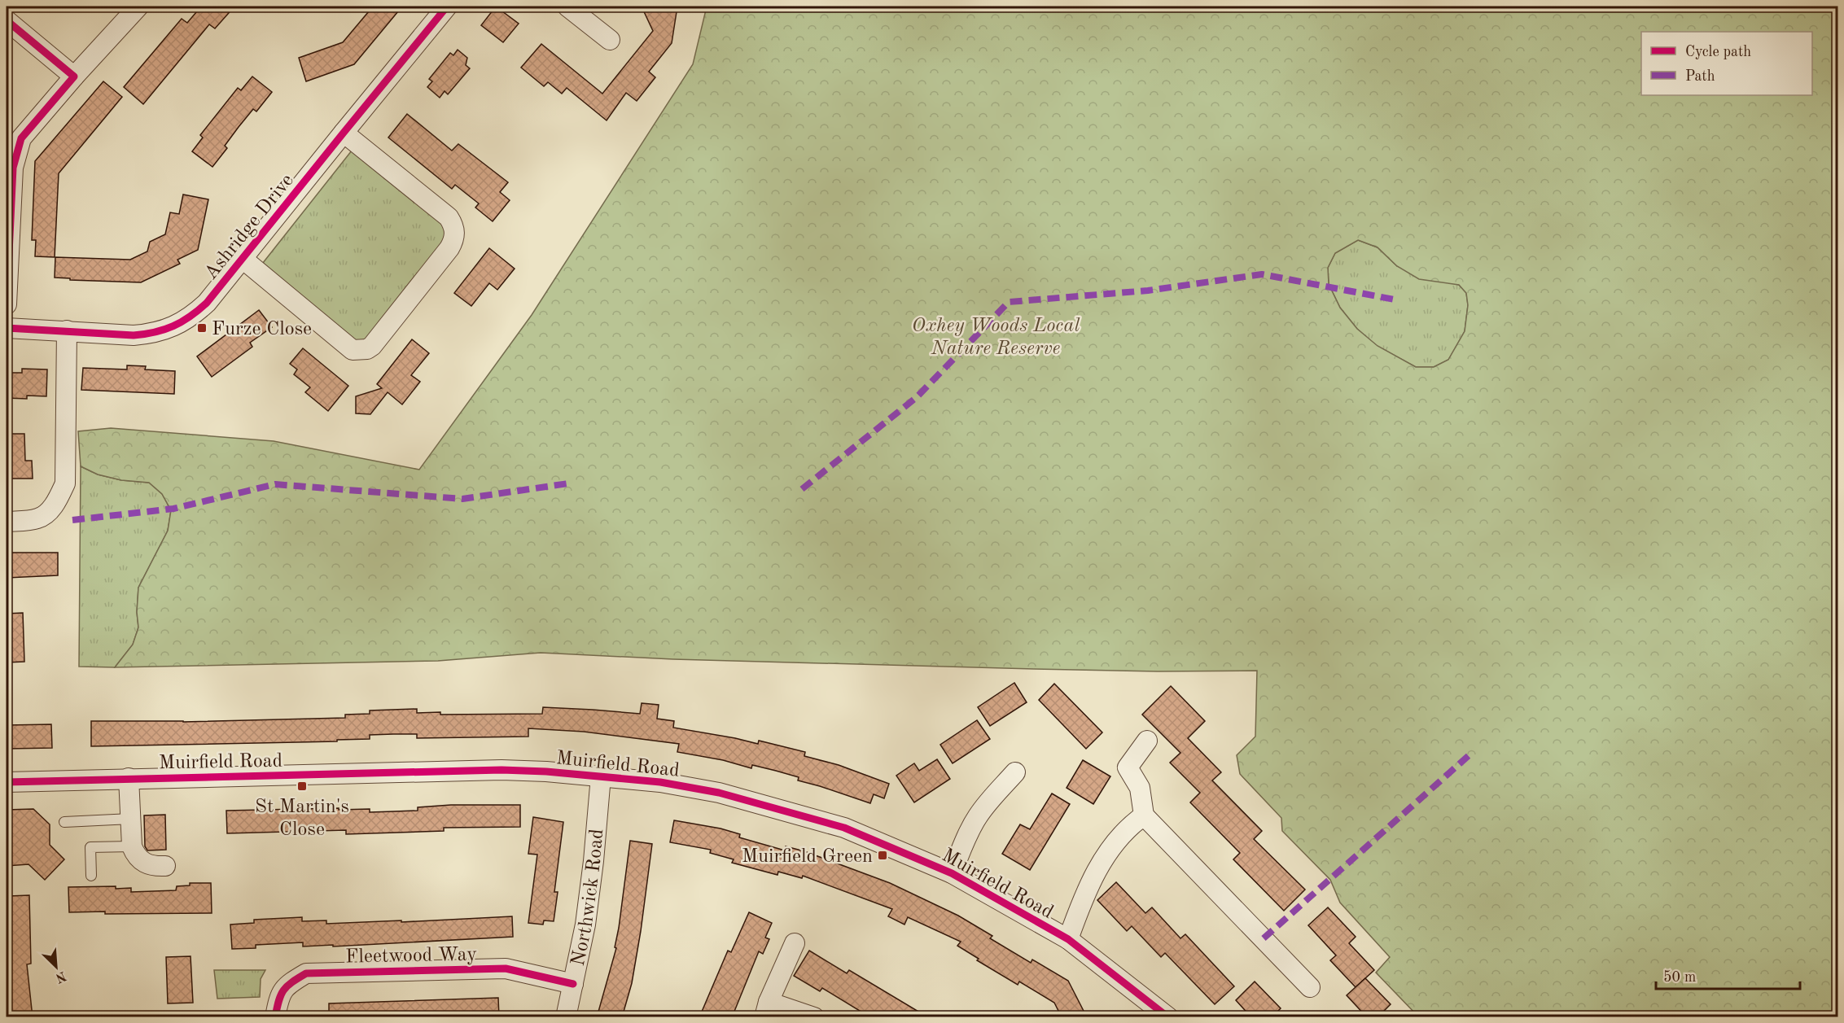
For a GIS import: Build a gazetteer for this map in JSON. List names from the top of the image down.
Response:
{
  "streets": {
    "street": [
      "Ashridge Drive",
      "Muirfield Road",
      "Northwick Road",
      "Fleetwood Way"
    ]
  },
  "crossings": [
    ["Muirfield Road", "Northwick Road"],
    ["Northwick Road", "Fleetwood Way"]
  ],
  "parks": ["Oxhey Woods Local Nature Reserve"],
  "places": {
    "transit": ["Furze Close", "St Martin's Close", "Muirfield Green"]
  },
  "legend": ["Cycle path", "Path"],
  "scale_bar": "50 m",
  "north": "bottom right"
}
